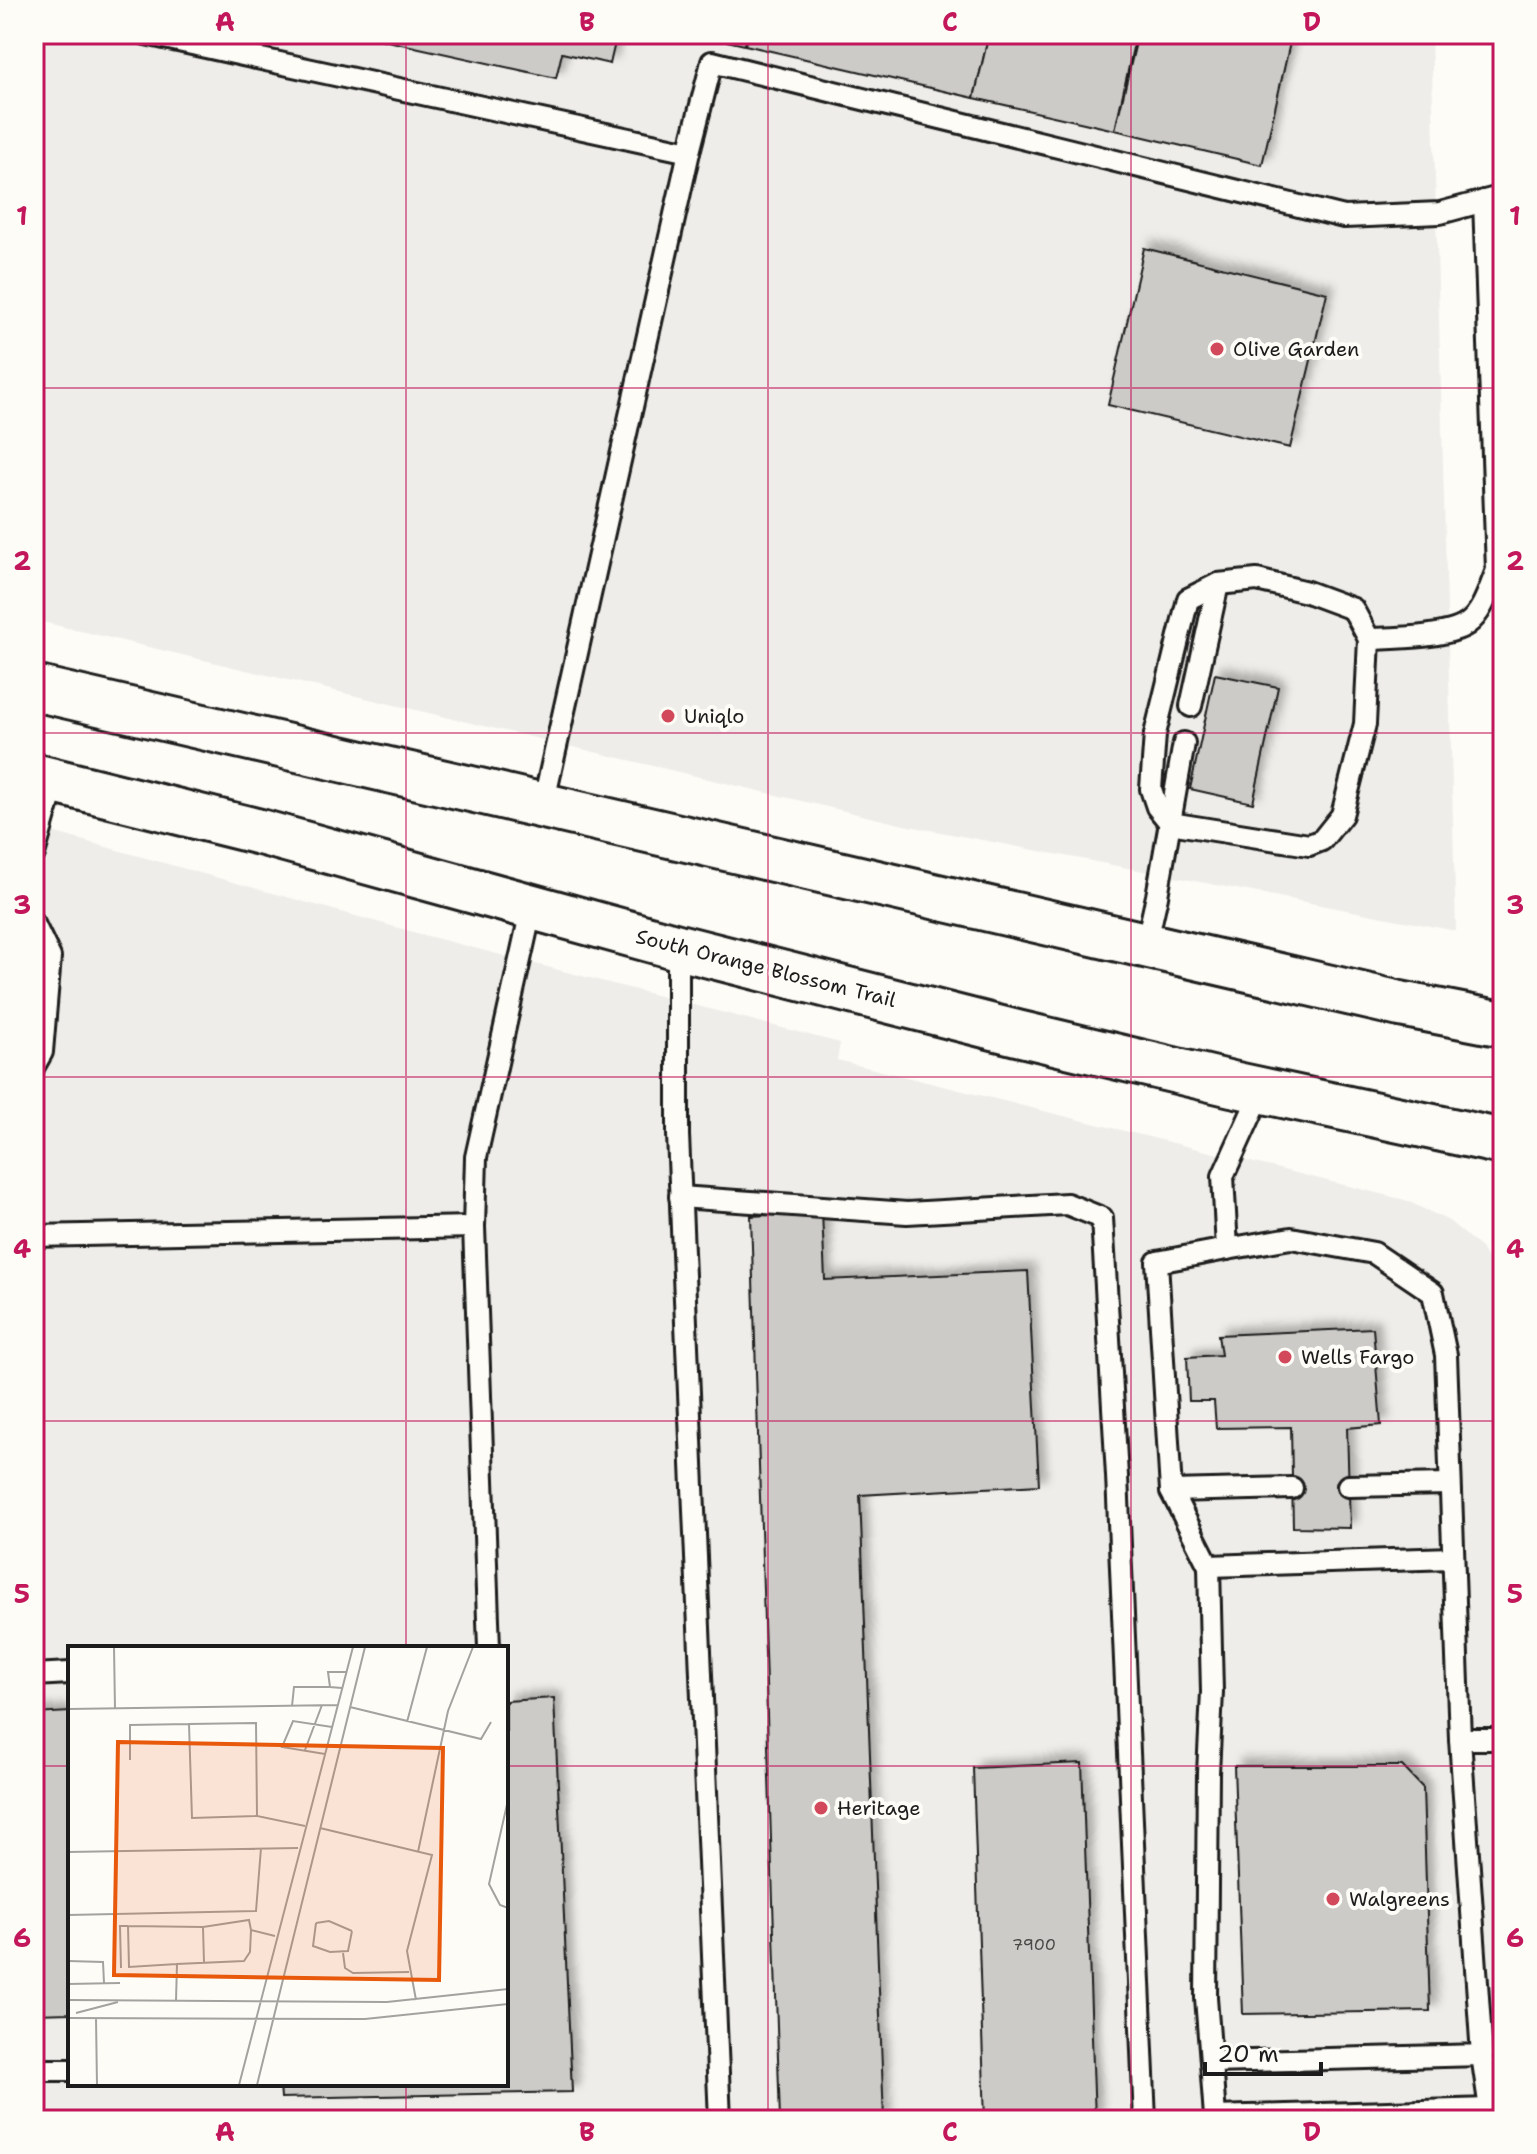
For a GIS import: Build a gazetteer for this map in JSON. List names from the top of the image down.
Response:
{
  "streets": {
    "main road": ["South Orange Blossom Trail"]
  },
  "places": [
    "Olive Garden",
    "Uniqlo",
    "Wells Fargo",
    "Heritage",
    "Walgreens"
  ],
  "house_numbers": ["7900"],
  "scale_bar": "20 m",
  "grid": {
    "columns": [
      "A",
      "B",
      "C",
      "D"
    ],
    "rows": [
      "1",
      "2",
      "3",
      "4",
      "5",
      "6"
    ]
  }
}
